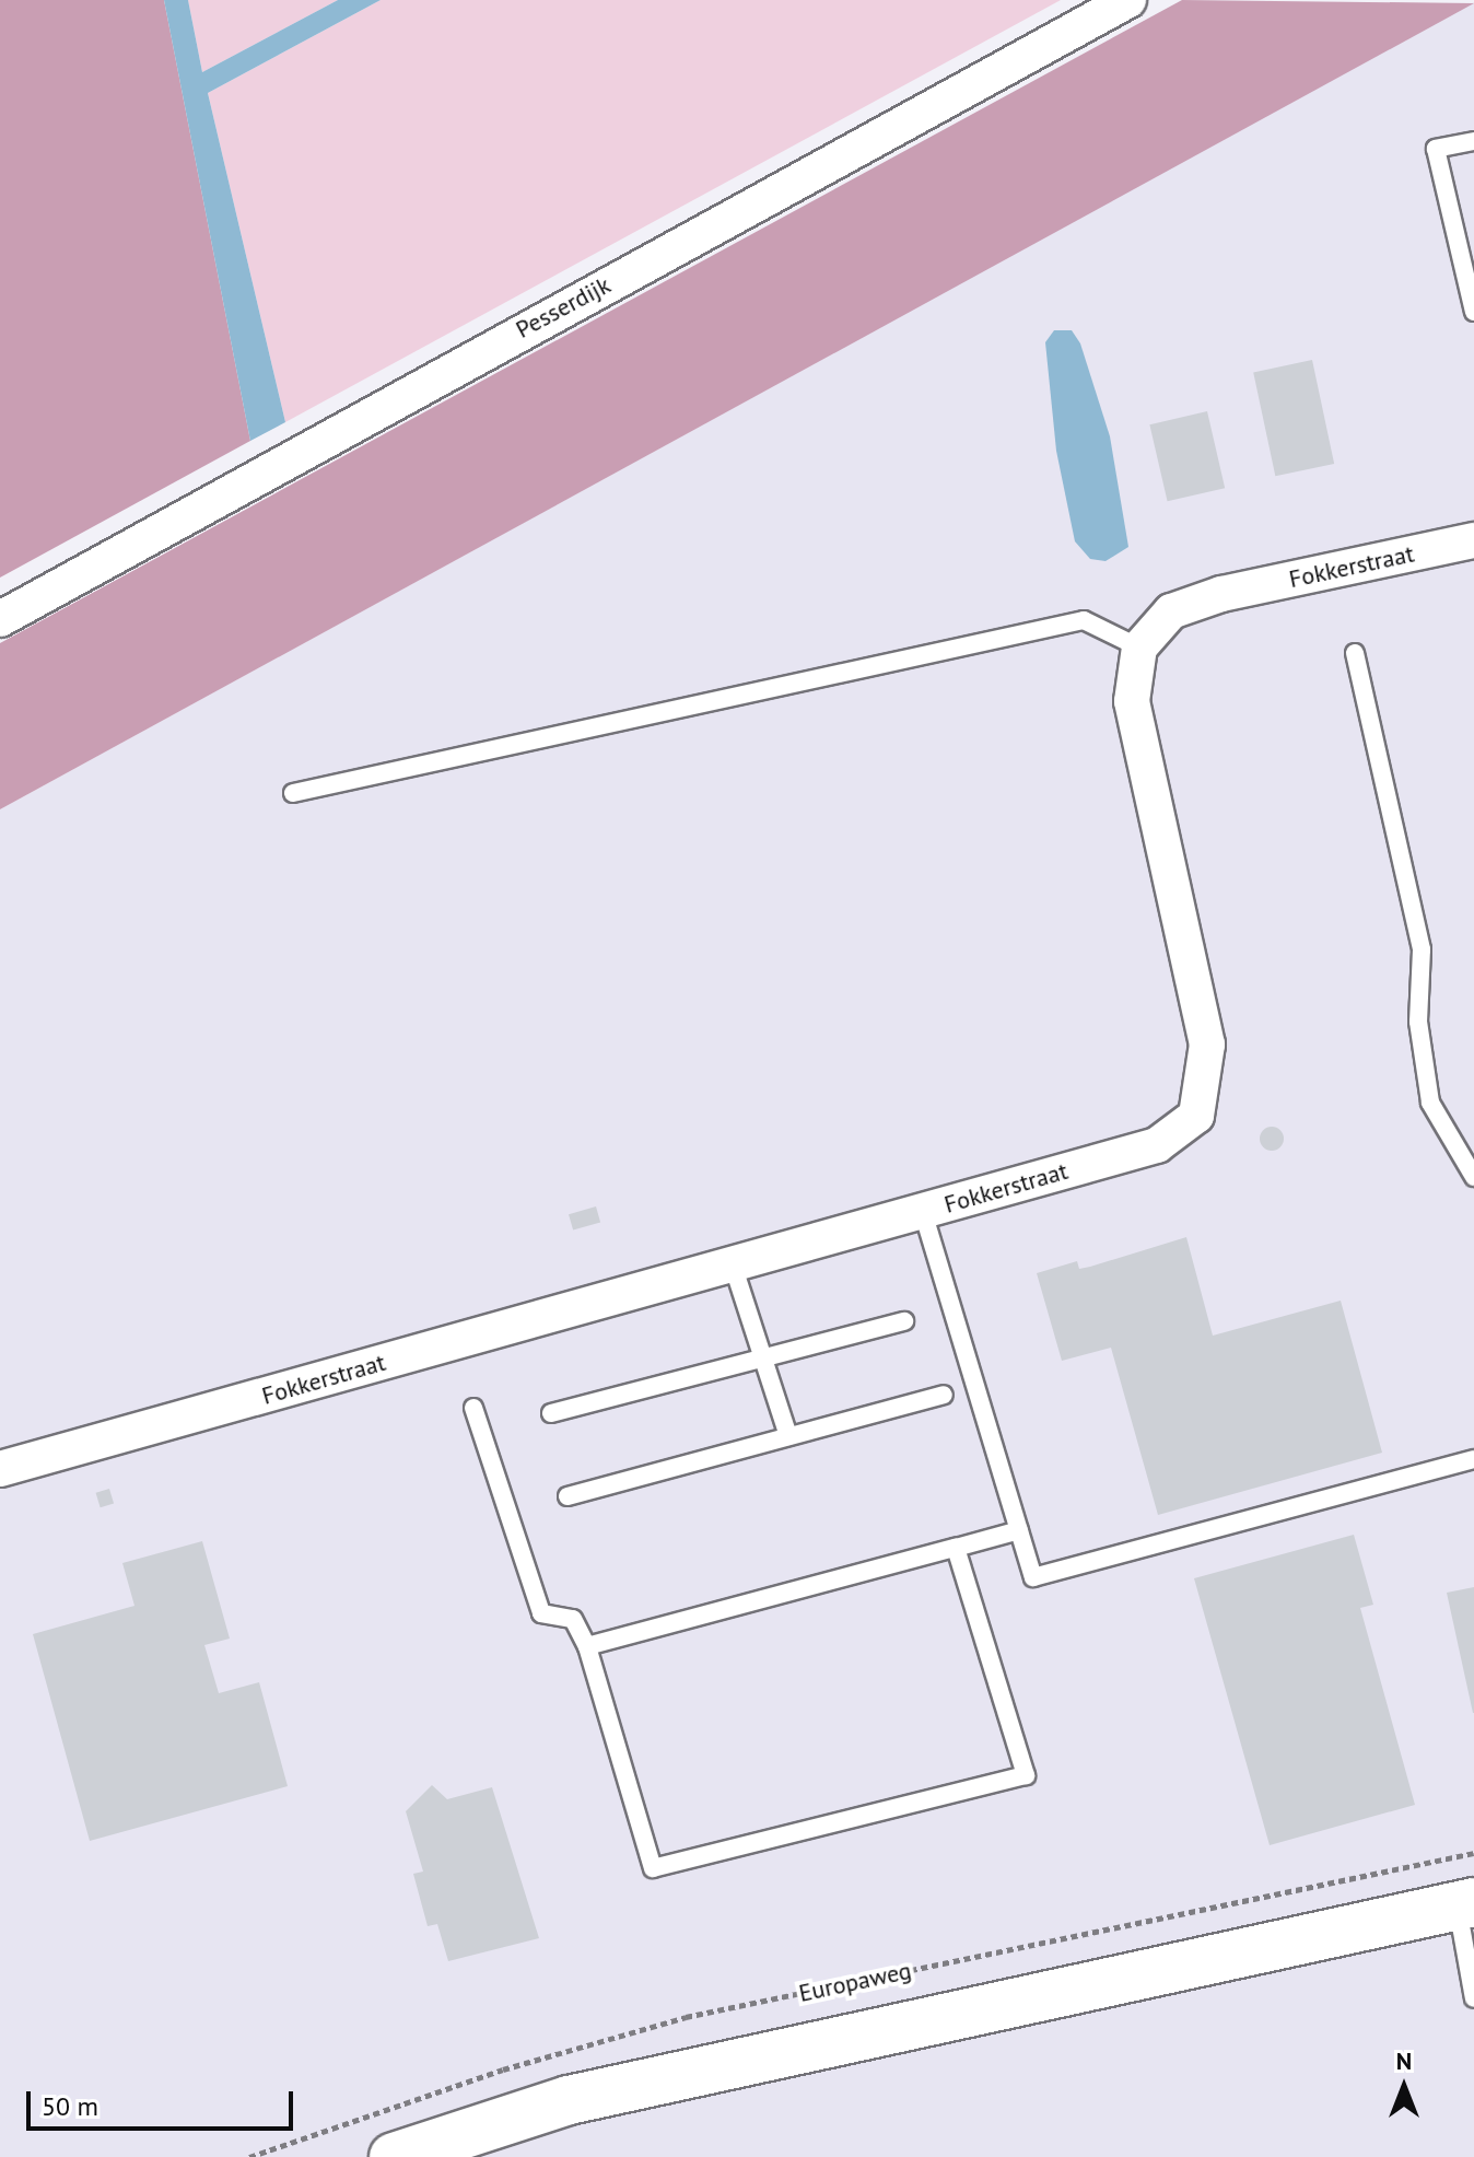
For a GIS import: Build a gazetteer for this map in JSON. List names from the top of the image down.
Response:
{
  "streets": {
    "street": ["Pesserdijk", "Fokkerstraat"],
    "path": ["Europaweg"]
  },
  "scale_bar": "50 m",
  "north": "top"
}
